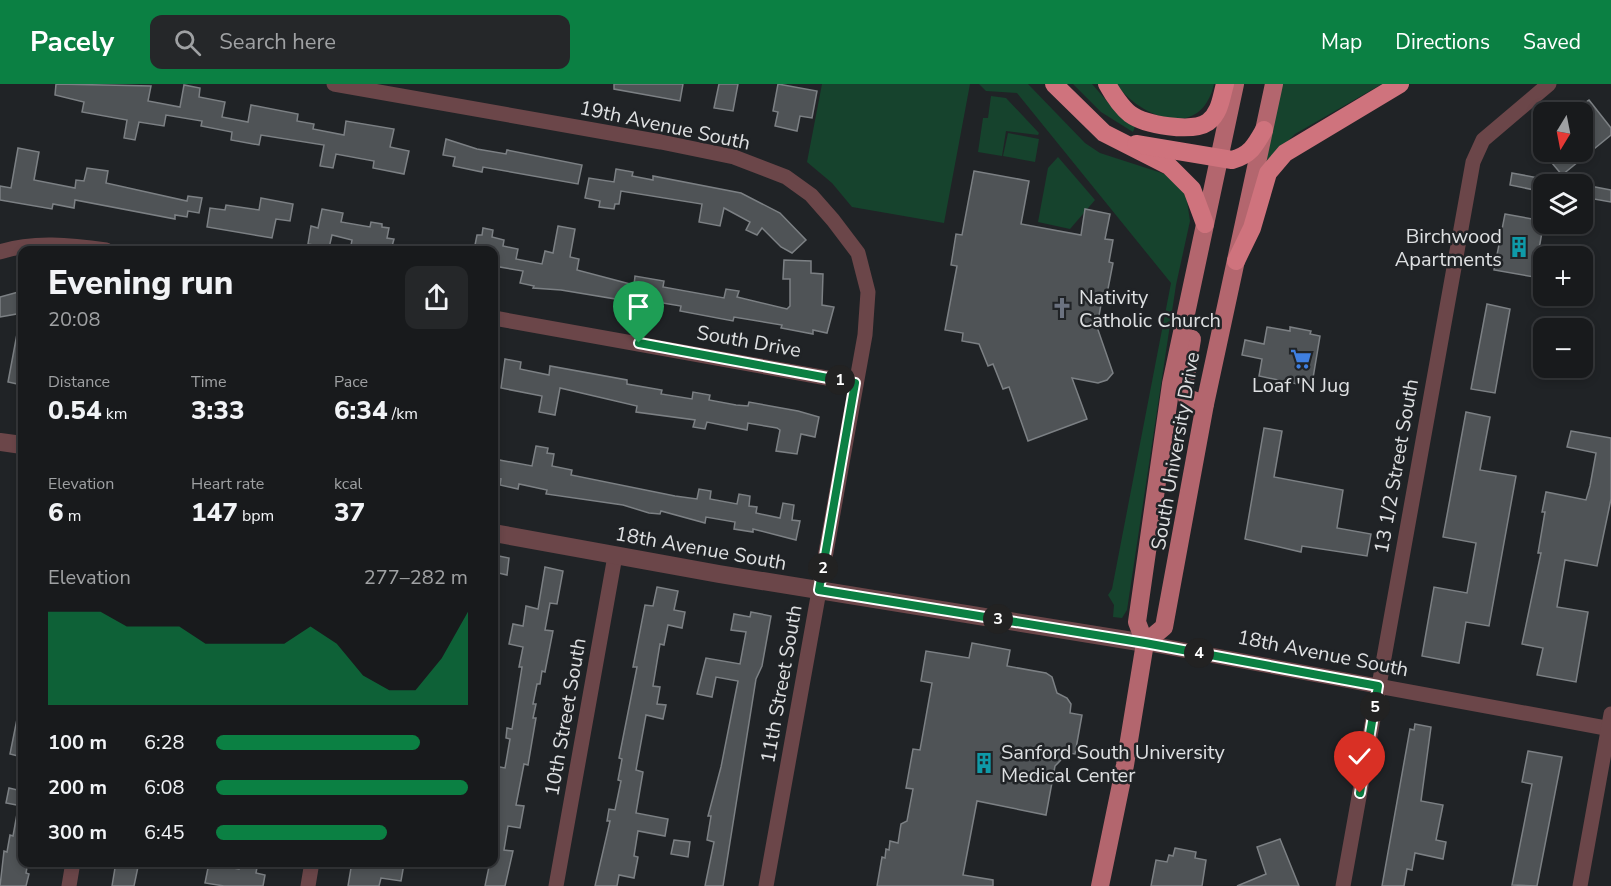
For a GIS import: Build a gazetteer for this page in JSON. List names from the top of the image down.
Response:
{
  "streets": {
    "main road": ["South University Drive"],
    "street": [
      "19th Avenue South",
      "South Drive",
      "13 1/2 Street South",
      "18th Avenue South",
      "11th Street South",
      "10th Street South"
    ]
  },
  "crossings": [
    ["19th Avenue South", "South Drive"],
    ["19th Avenue South", "11th Street South"],
    ["South Drive", "11th Street South"],
    ["South University Drive", "18th Avenue South"],
    ["13 1/2 Street South", "18th Avenue South"],
    ["18th Avenue South", "11th Street South"],
    ["18th Avenue South", "10th Street South"]
  ],
  "places": {
    "building": ["Birchwood Apartments", "Sanford South University Medical Center"],
    "church": ["Nativity Catholic Church"],
    "supermarket": ["Loaf 'N Jug"]
  },
  "north": "bottom",
  "page": {
    "header": "Pacely",
    "search": "Search here",
    "nav": ["Map", "Directions", "Saved"],
    "map_buttons": ["+", "−"],
    "heading": ["Evening run", "20:08"],
    "stats": [
      ["Distance", "0.54 km"],
      ["Time", "3:33"],
      ["Pace", "6:34 /km"],
      ["Elevation", "6 m"],
      ["Heart rate", "147 bpm"],
      ["kcal", "37"]
    ],
    "pins": [
      "1",
      "2",
      "3",
      "4",
      "5"
    ],
    "chart": ["Elevation", "277–282 m"],
    "list": [
      {
        "name": "100 m",
        "note": "6:28"
      },
      {
        "name": "200 m",
        "note": "6:08"
      },
      {
        "name": "300 m",
        "note": "6:45"
      }
    ]
  }
}
